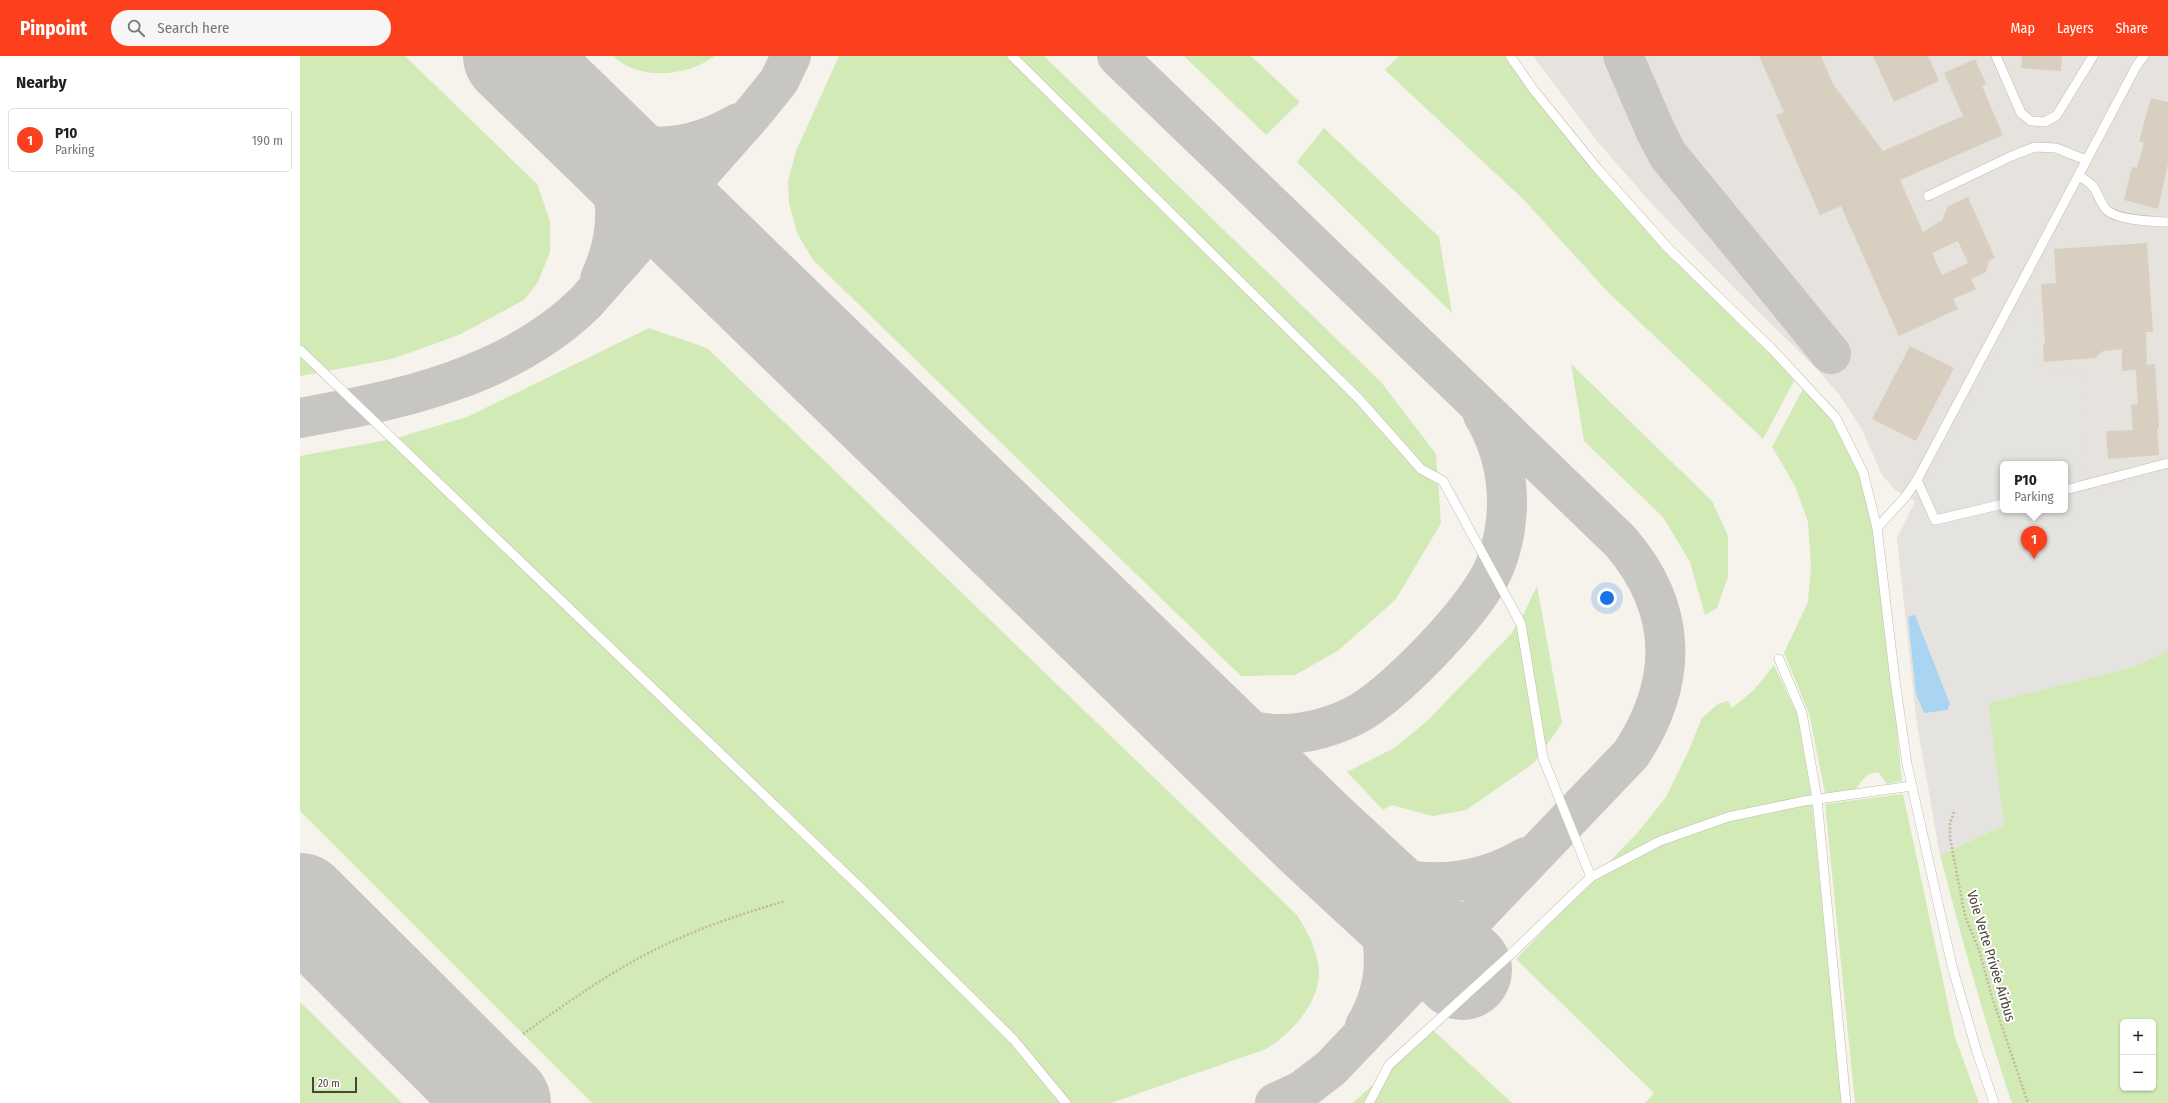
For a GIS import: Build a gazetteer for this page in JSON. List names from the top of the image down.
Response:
{
  "streets": {
    "path": ["Voie Verte Privée Airbus"]
  },
  "scale_bar": "20 m",
  "page": {
    "header": "Pinpoint",
    "search": "Search here",
    "nav": ["Map", "Layers", "Share"],
    "heading": "Nearby",
    "list": [
      {
        "mark": "1",
        "name": "P10",
        "note": "Parking",
        "value": "190 m"
      }
    ],
    "popup": ["P10", "Parking"],
    "pins": "1",
    "map_buttons": ["+", "−"],
    "scale": "20 m"
  }
}
